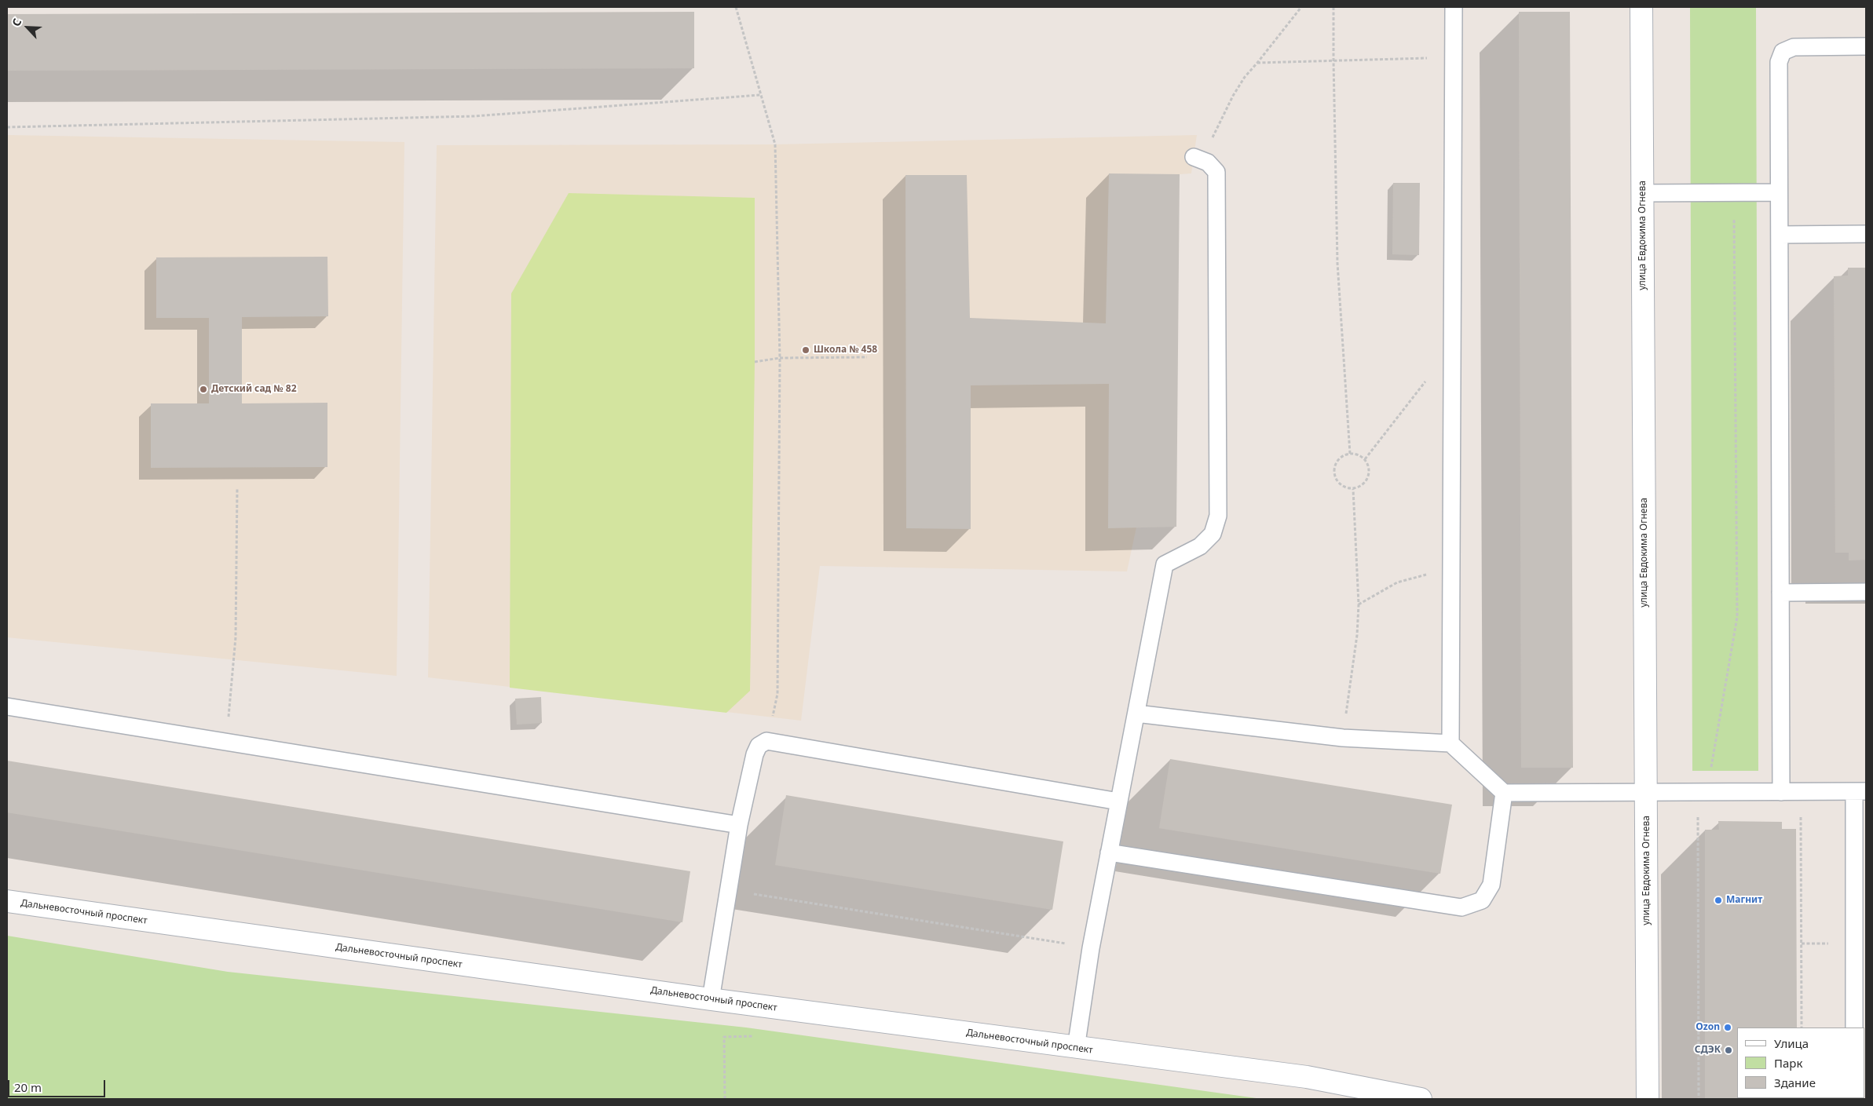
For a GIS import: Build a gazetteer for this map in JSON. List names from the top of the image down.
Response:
{
  "streets": {
    "street": ["улица Евдокима Огнева", "Дальневосточный проспект"]
  },
  "places": [
    "Школа № 458",
    "Детский сад № 82",
    "Магнит",
    "Ozon",
    "СДЭК"
  ],
  "legend": ["Улица", "Парк", "Здание"],
  "scale_bar": "20 m",
  "north": "top left"
}
